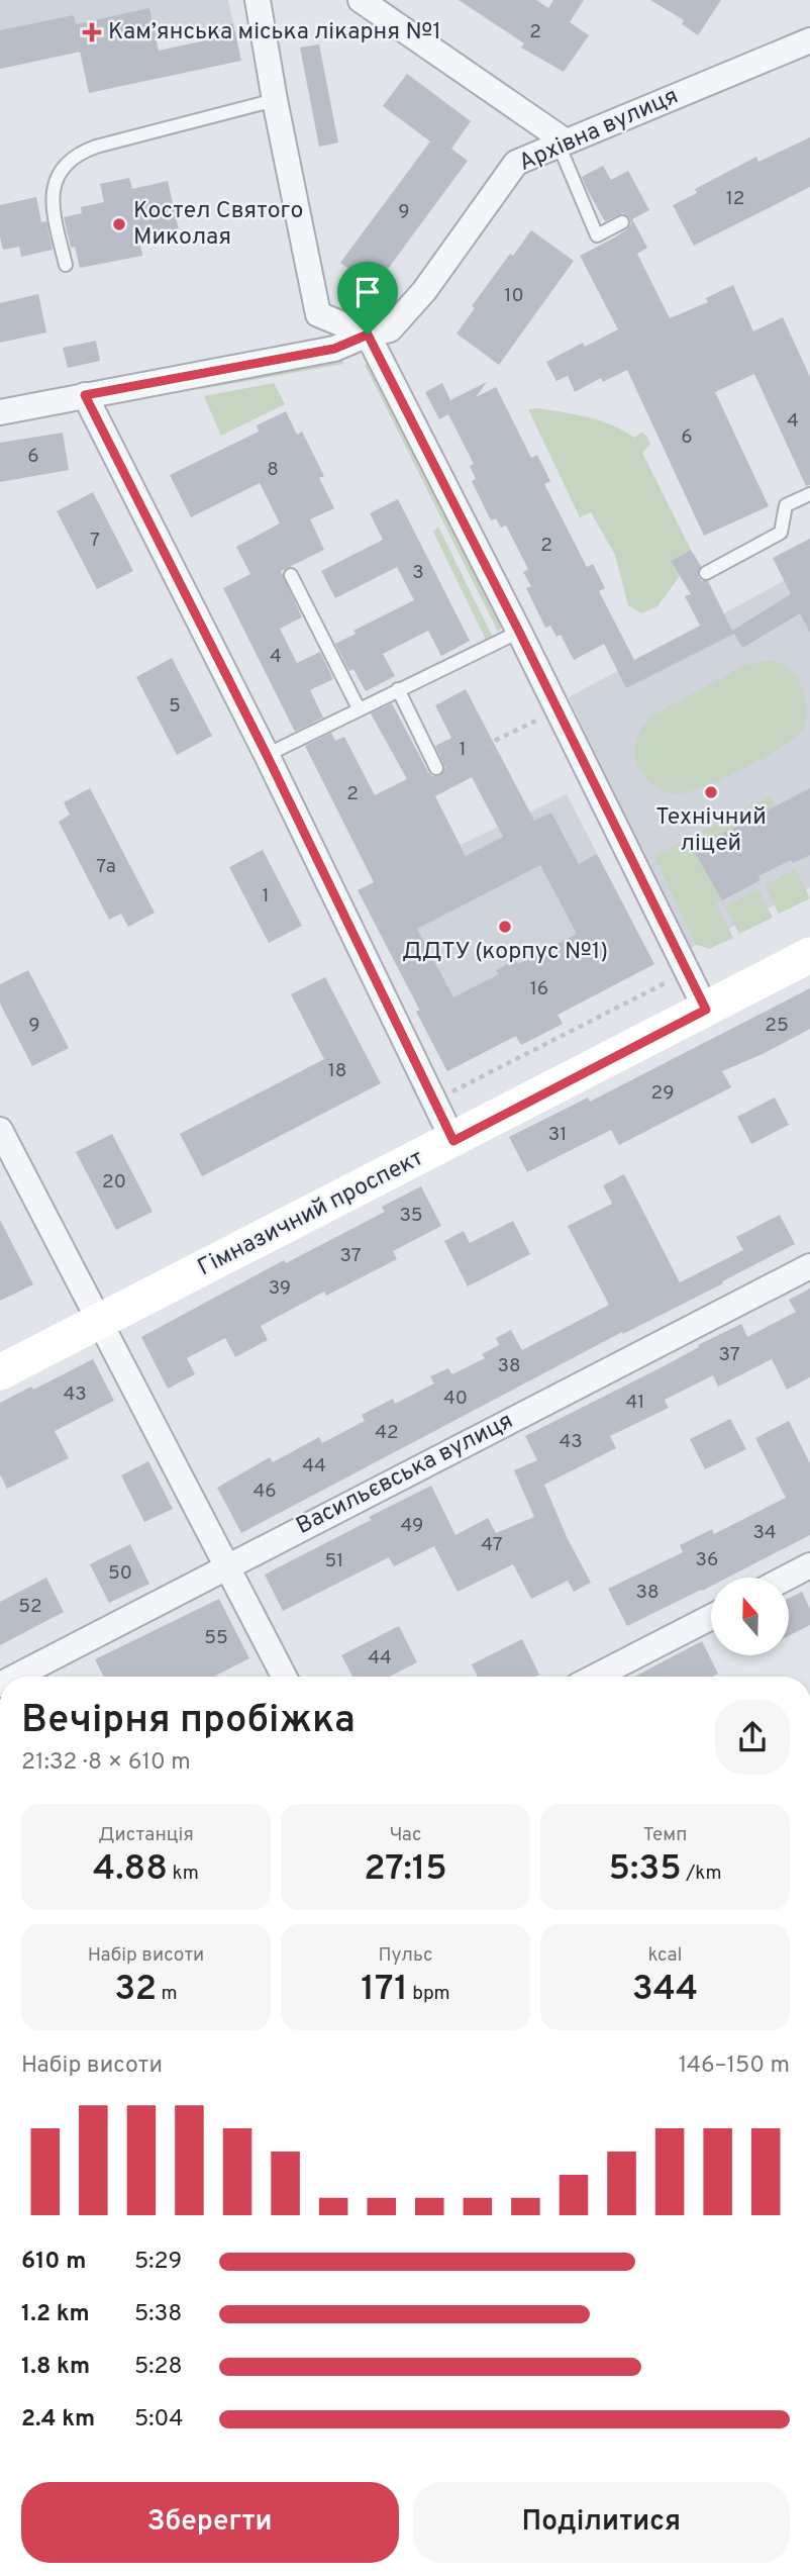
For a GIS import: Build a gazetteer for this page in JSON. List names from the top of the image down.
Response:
{
  "streets": {
    "main road": ["Гімназичний проспект"],
    "street": ["Архівна вулиця", "Васильєвська вулиця"]
  },
  "places": {
    "health": ["Кам’янська міська лікарня №1"],
    "other": ["Костел Святого Миколая", "Технічний ліцей", "ДДТУ (корпус №1)"]
  },
  "house_numbers": [
    "2",
    "12",
    "9",
    "10",
    "4",
    "6",
    "6",
    "8",
    "7",
    "2",
    "3",
    "4",
    "5",
    "1",
    "2",
    "7а",
    "1",
    "16",
    "9",
    "25",
    "18",
    "29",
    "31",
    "20",
    "35",
    "37",
    "39",
    "37",
    "38",
    "43",
    "40",
    "41",
    "42",
    "43",
    "44",
    "46",
    "49",
    "34",
    "47",
    "36",
    "51",
    "50",
    "38",
    "52",
    "55",
    "44"
  ],
  "north": "top",
  "page": {
    "heading": ["Вечірня пробіжка", "21:32 · 8 × 610 m"],
    "stats": [
      ["Дистанція", "4.88 km"],
      ["Час", "27:15"],
      ["Темп", "5:35 /km"],
      ["Набір висоти", "32 m"],
      ["Пульс", "171 bpm"],
      ["kcal", "344"]
    ],
    "chart": ["Набір висоти", "146–150 m"],
    "list": [
      {
        "name": "610 m",
        "note": "5:29"
      },
      {
        "name": "1.2 km",
        "note": "5:38"
      },
      {
        "name": "1.8 km",
        "note": "5:28"
      },
      {
        "name": "2.4 km",
        "note": "5:04"
      }
    ],
    "buttons": ["Зберегти", "Поділитися"]
  }
}
